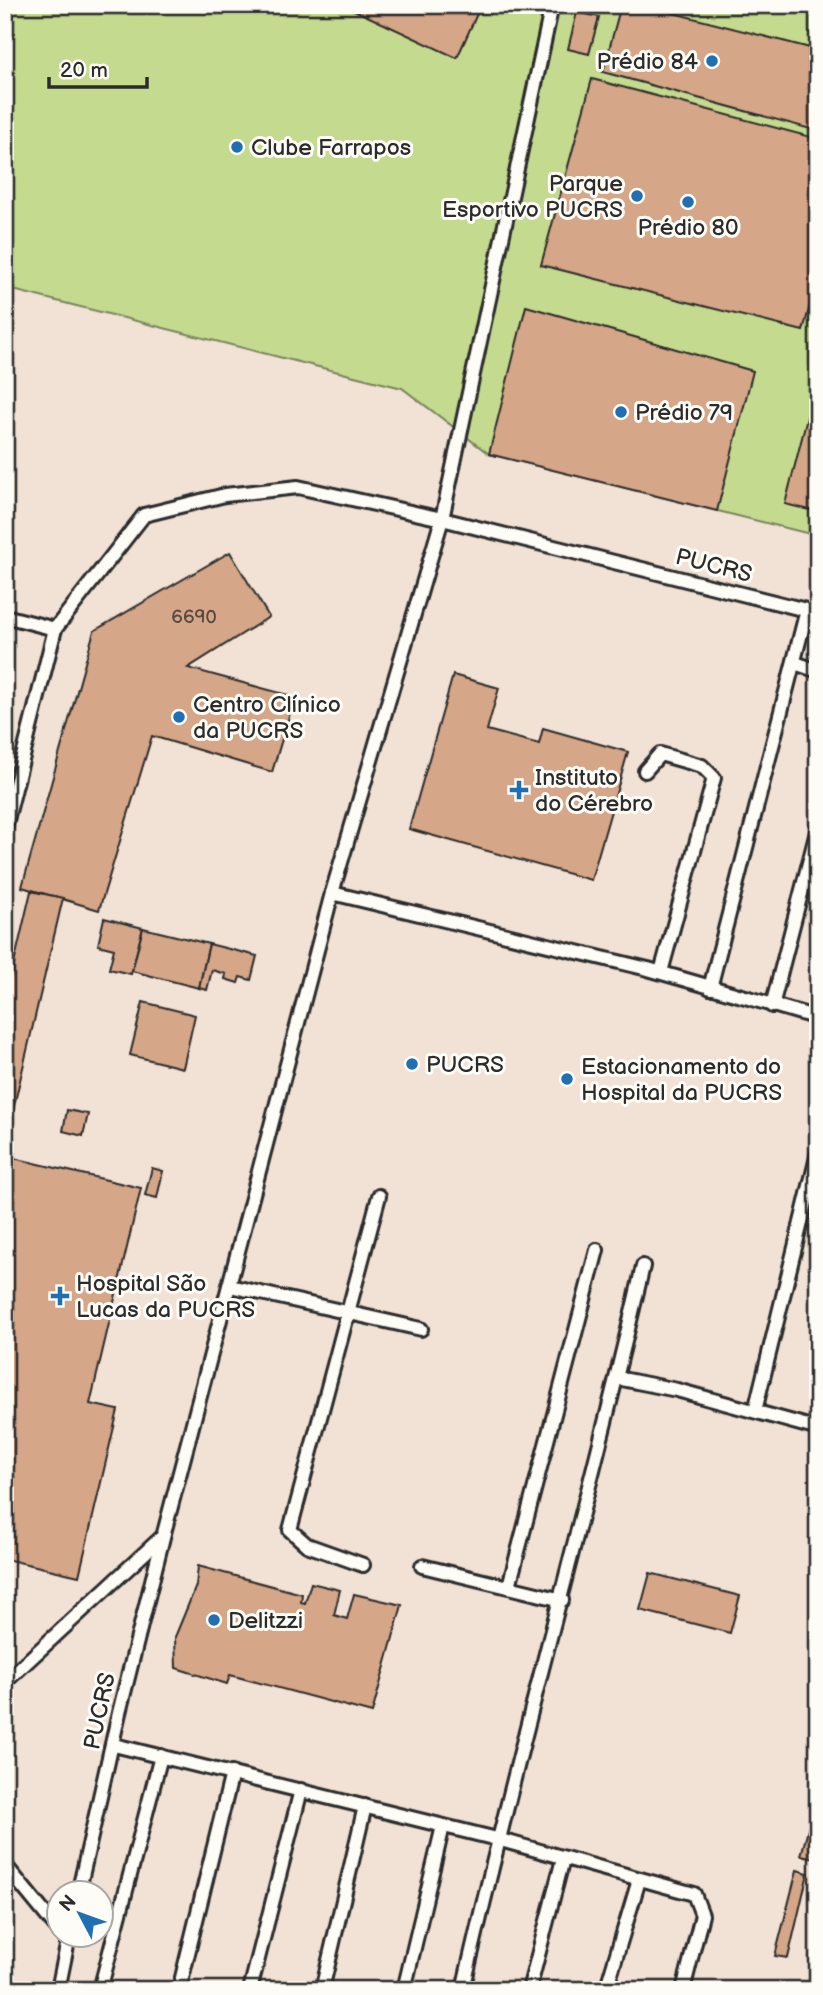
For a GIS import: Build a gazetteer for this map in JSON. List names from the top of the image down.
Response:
{
  "streets": {
    "lane": ["PUCRS"]
  },
  "places": {
    "other": [
      "Prédio 84",
      "Clube Farrapos",
      "Parque Esportivo PUCRS",
      "Prédio 80",
      "Prédio 79",
      "Centro Clínico da PUCRS",
      "PUCRS",
      "Estacionamento do Hospital da PUCRS",
      "Delitzzi"
    ],
    "health": ["Instituto do Cérebro", "Hospital São Lucas da PUCRS"]
  },
  "house_numbers": ["6690"],
  "scale_bar": "20 m",
  "north": "top left"
}
